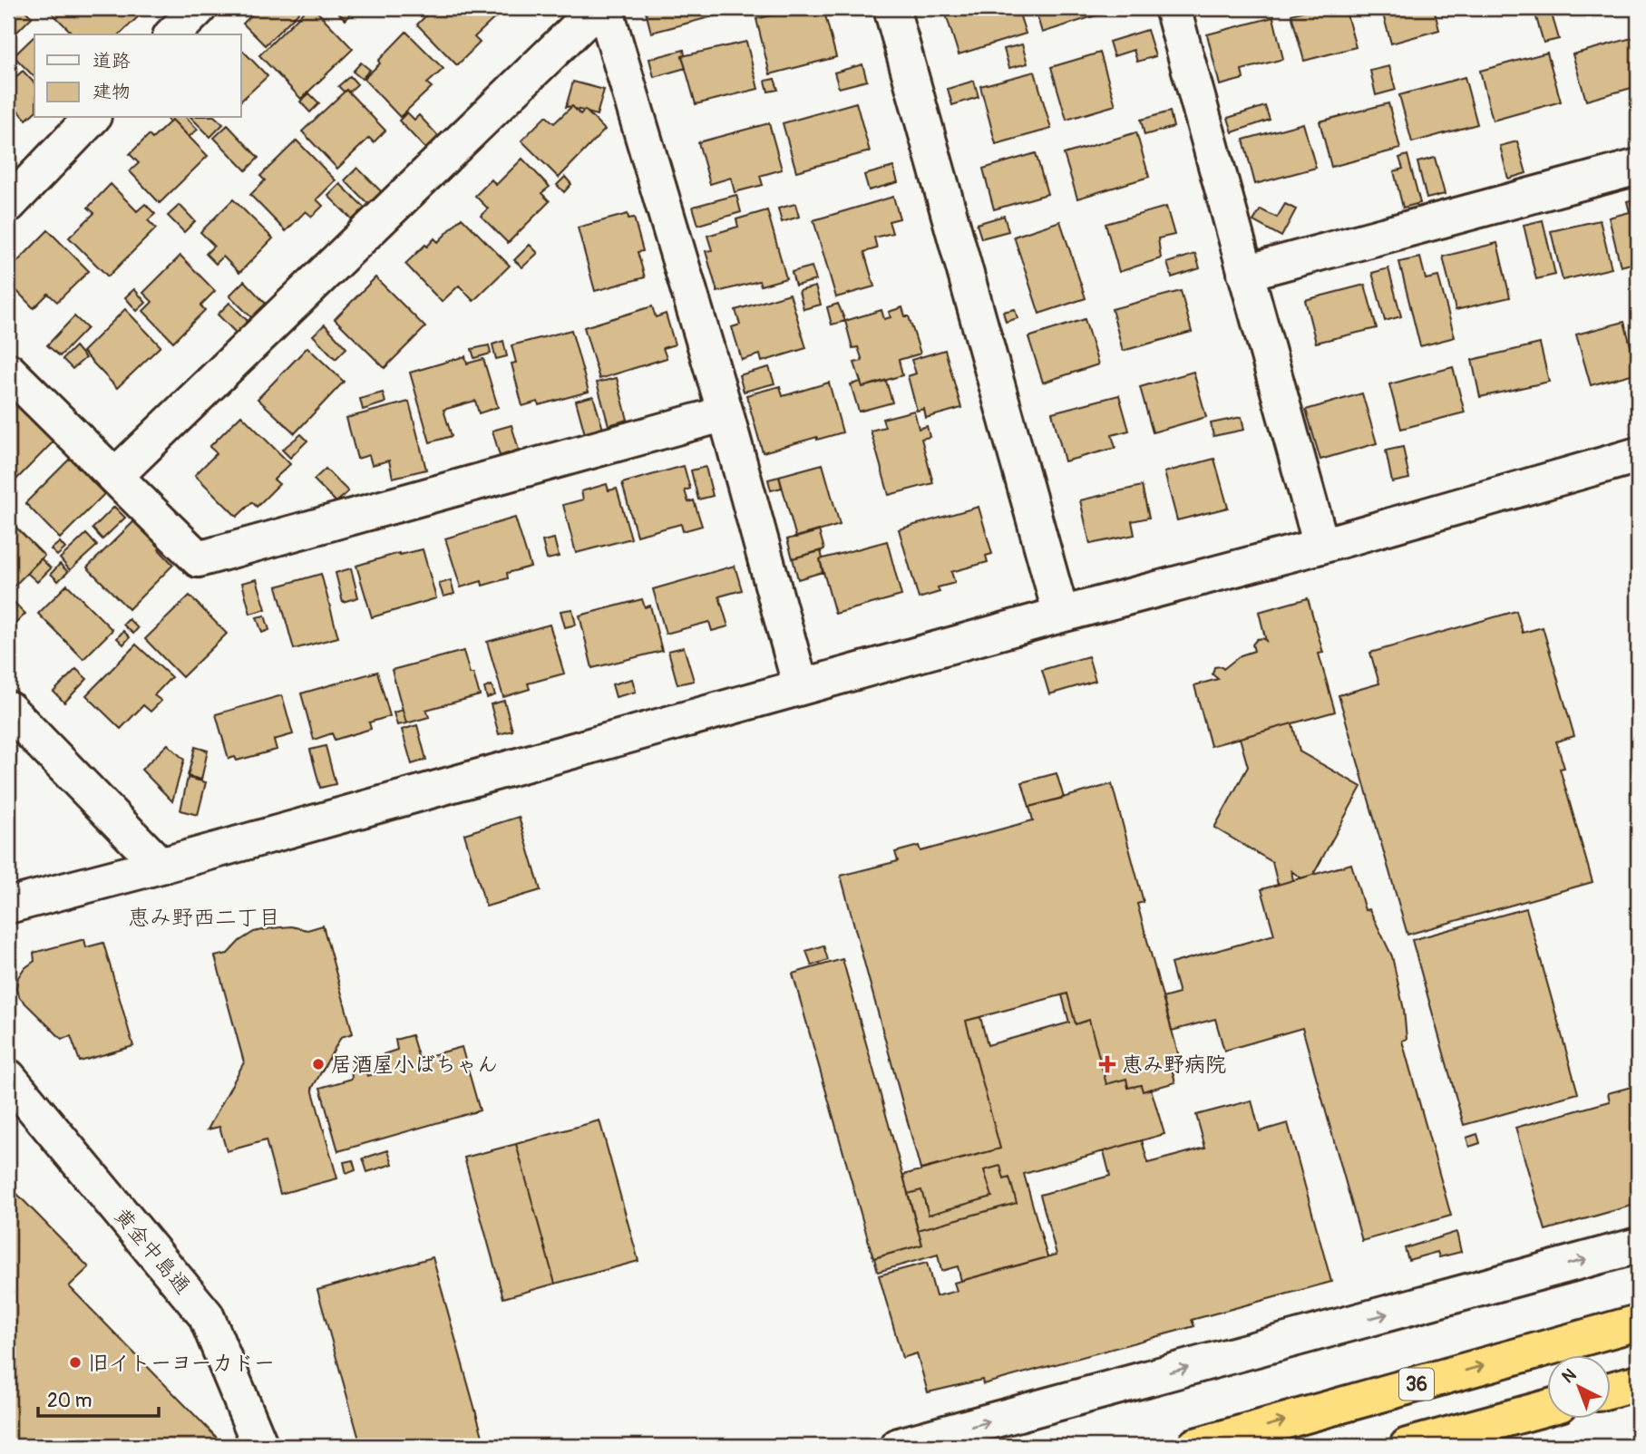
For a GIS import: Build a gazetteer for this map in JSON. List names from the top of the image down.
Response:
{
  "streets": {
    "highway": ["36"],
    "street": ["黄金中島通"]
  },
  "districts": ["恵み野西二丁目"],
  "places": {
    "other": ["居酒屋小ばちゃん", "旧イトーヨーカドー"],
    "health": ["恵み野病院"]
  },
  "legend": ["道路", "建物"],
  "scale_bar": "20 m",
  "north": "top left"
}
